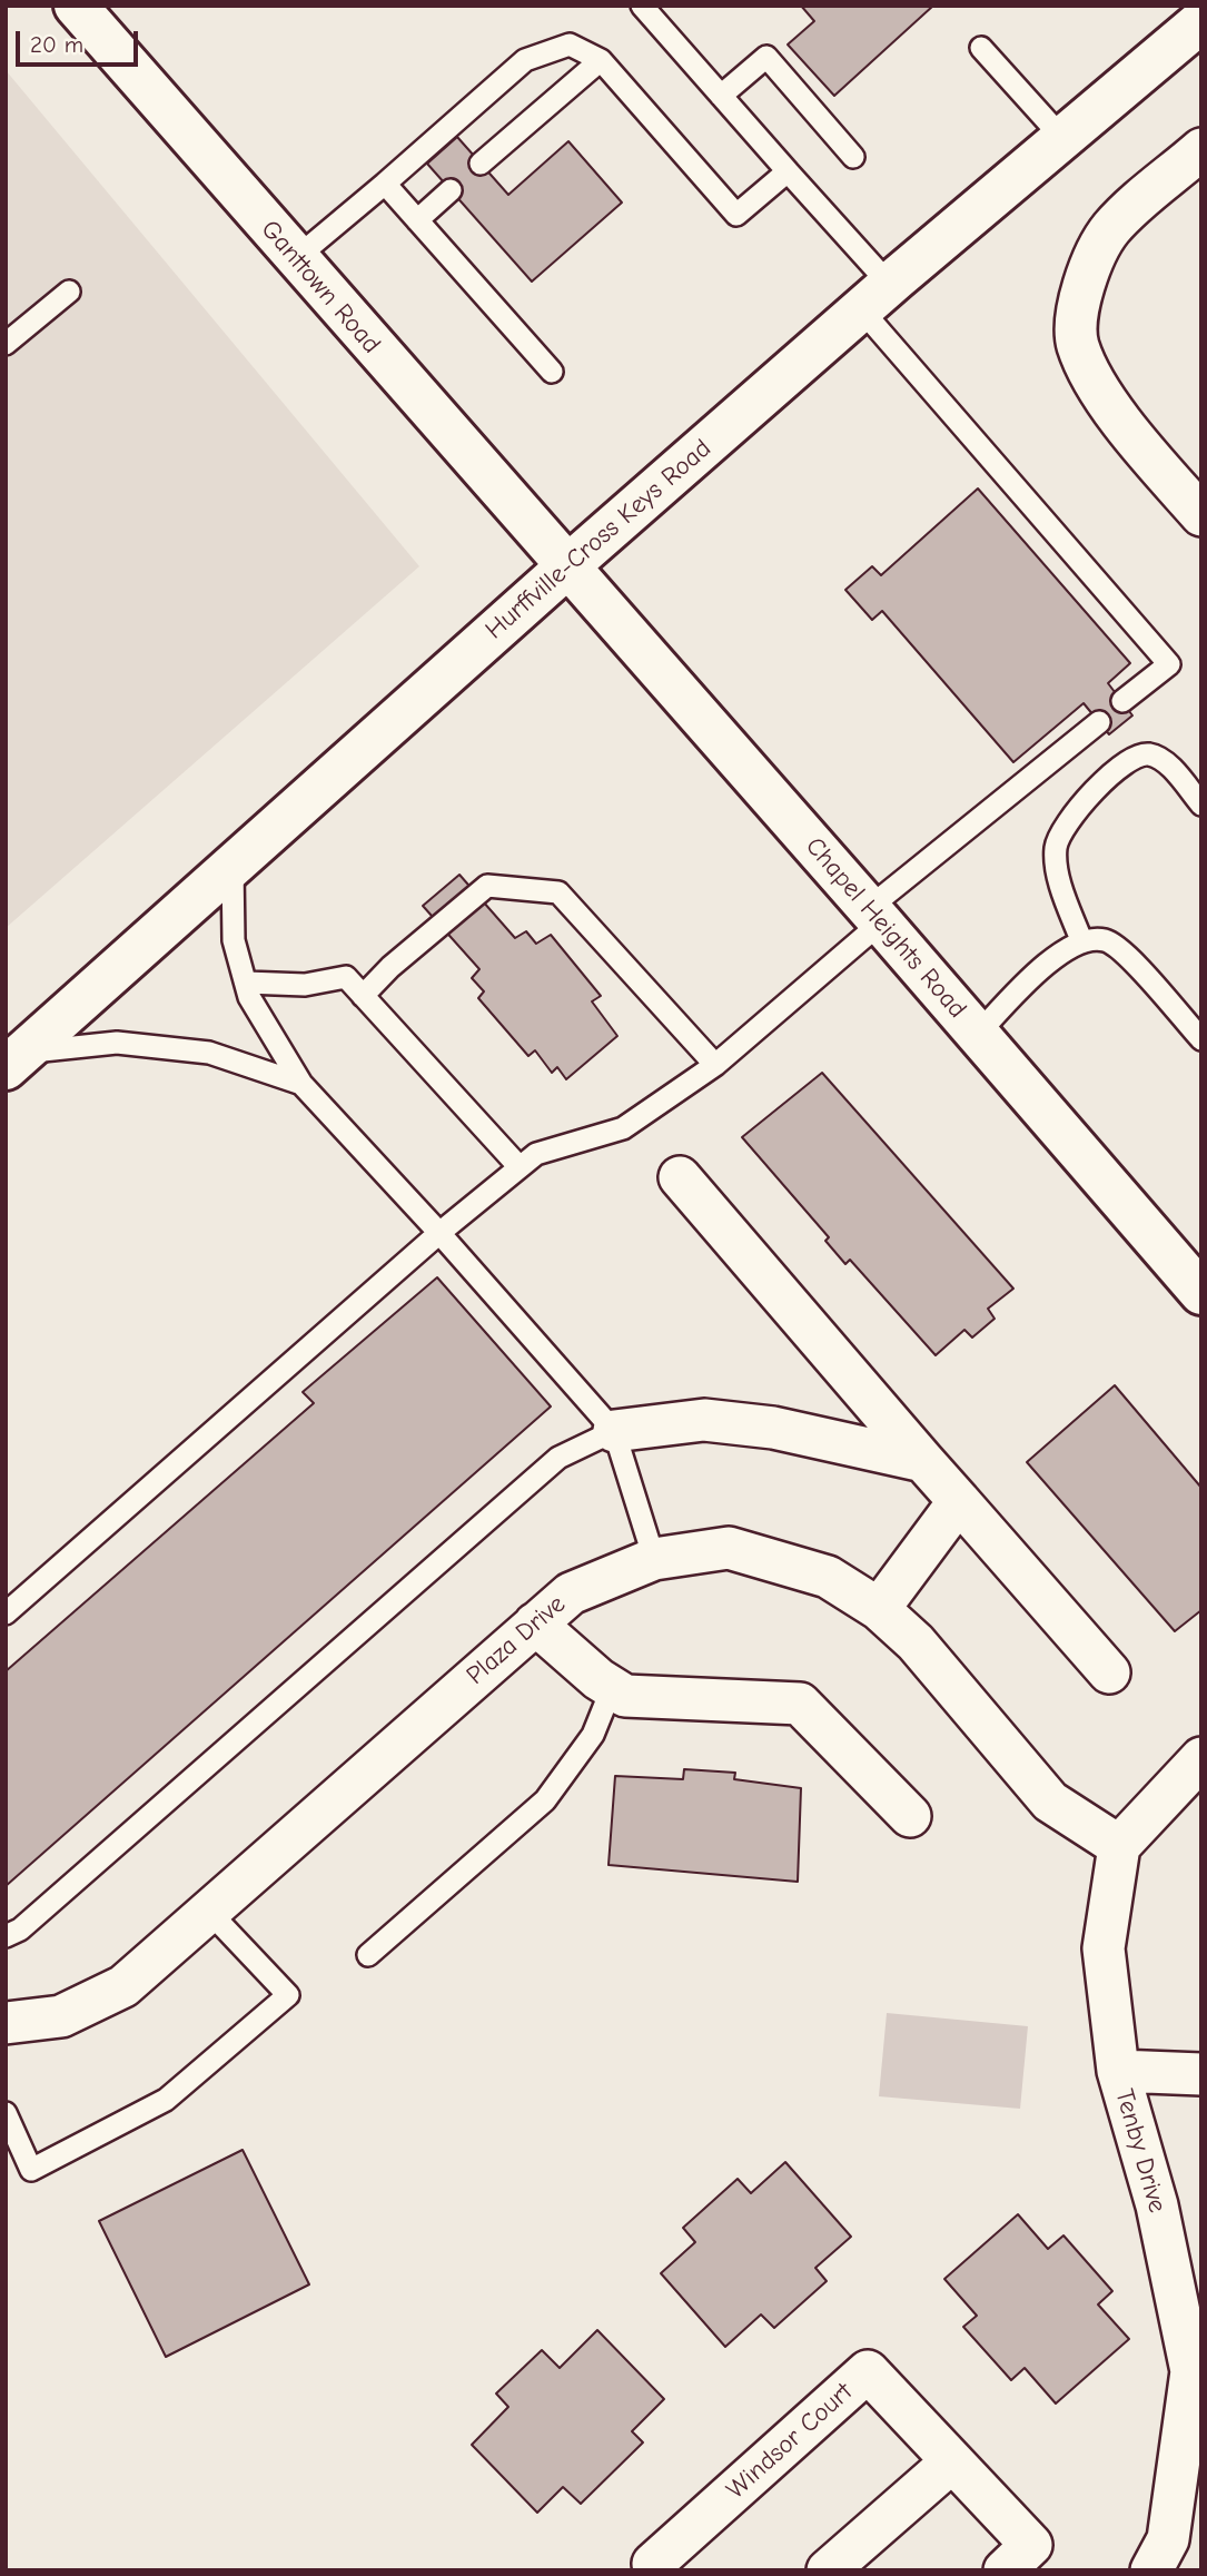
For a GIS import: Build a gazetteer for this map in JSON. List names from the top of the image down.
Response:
{
  "streets": {
    "street": [
      "Ganttown Road",
      "Hurffville-Cross Keys Road",
      "Chapel Heights Road",
      "Plaza Drive",
      "Tenby Drive",
      "Windsor Court"
    ]
  },
  "crossings": [
    ["Ganttown Road", "Hurffville-Cross Keys Road"],
    ["Ganttown Road", "Chapel Heights Road"],
    ["Hurffville-Cross Keys Road", "Chapel Heights Road"],
    ["Plaza Drive", "Tenby Drive"]
  ],
  "scale_bar": "20 m"
}
